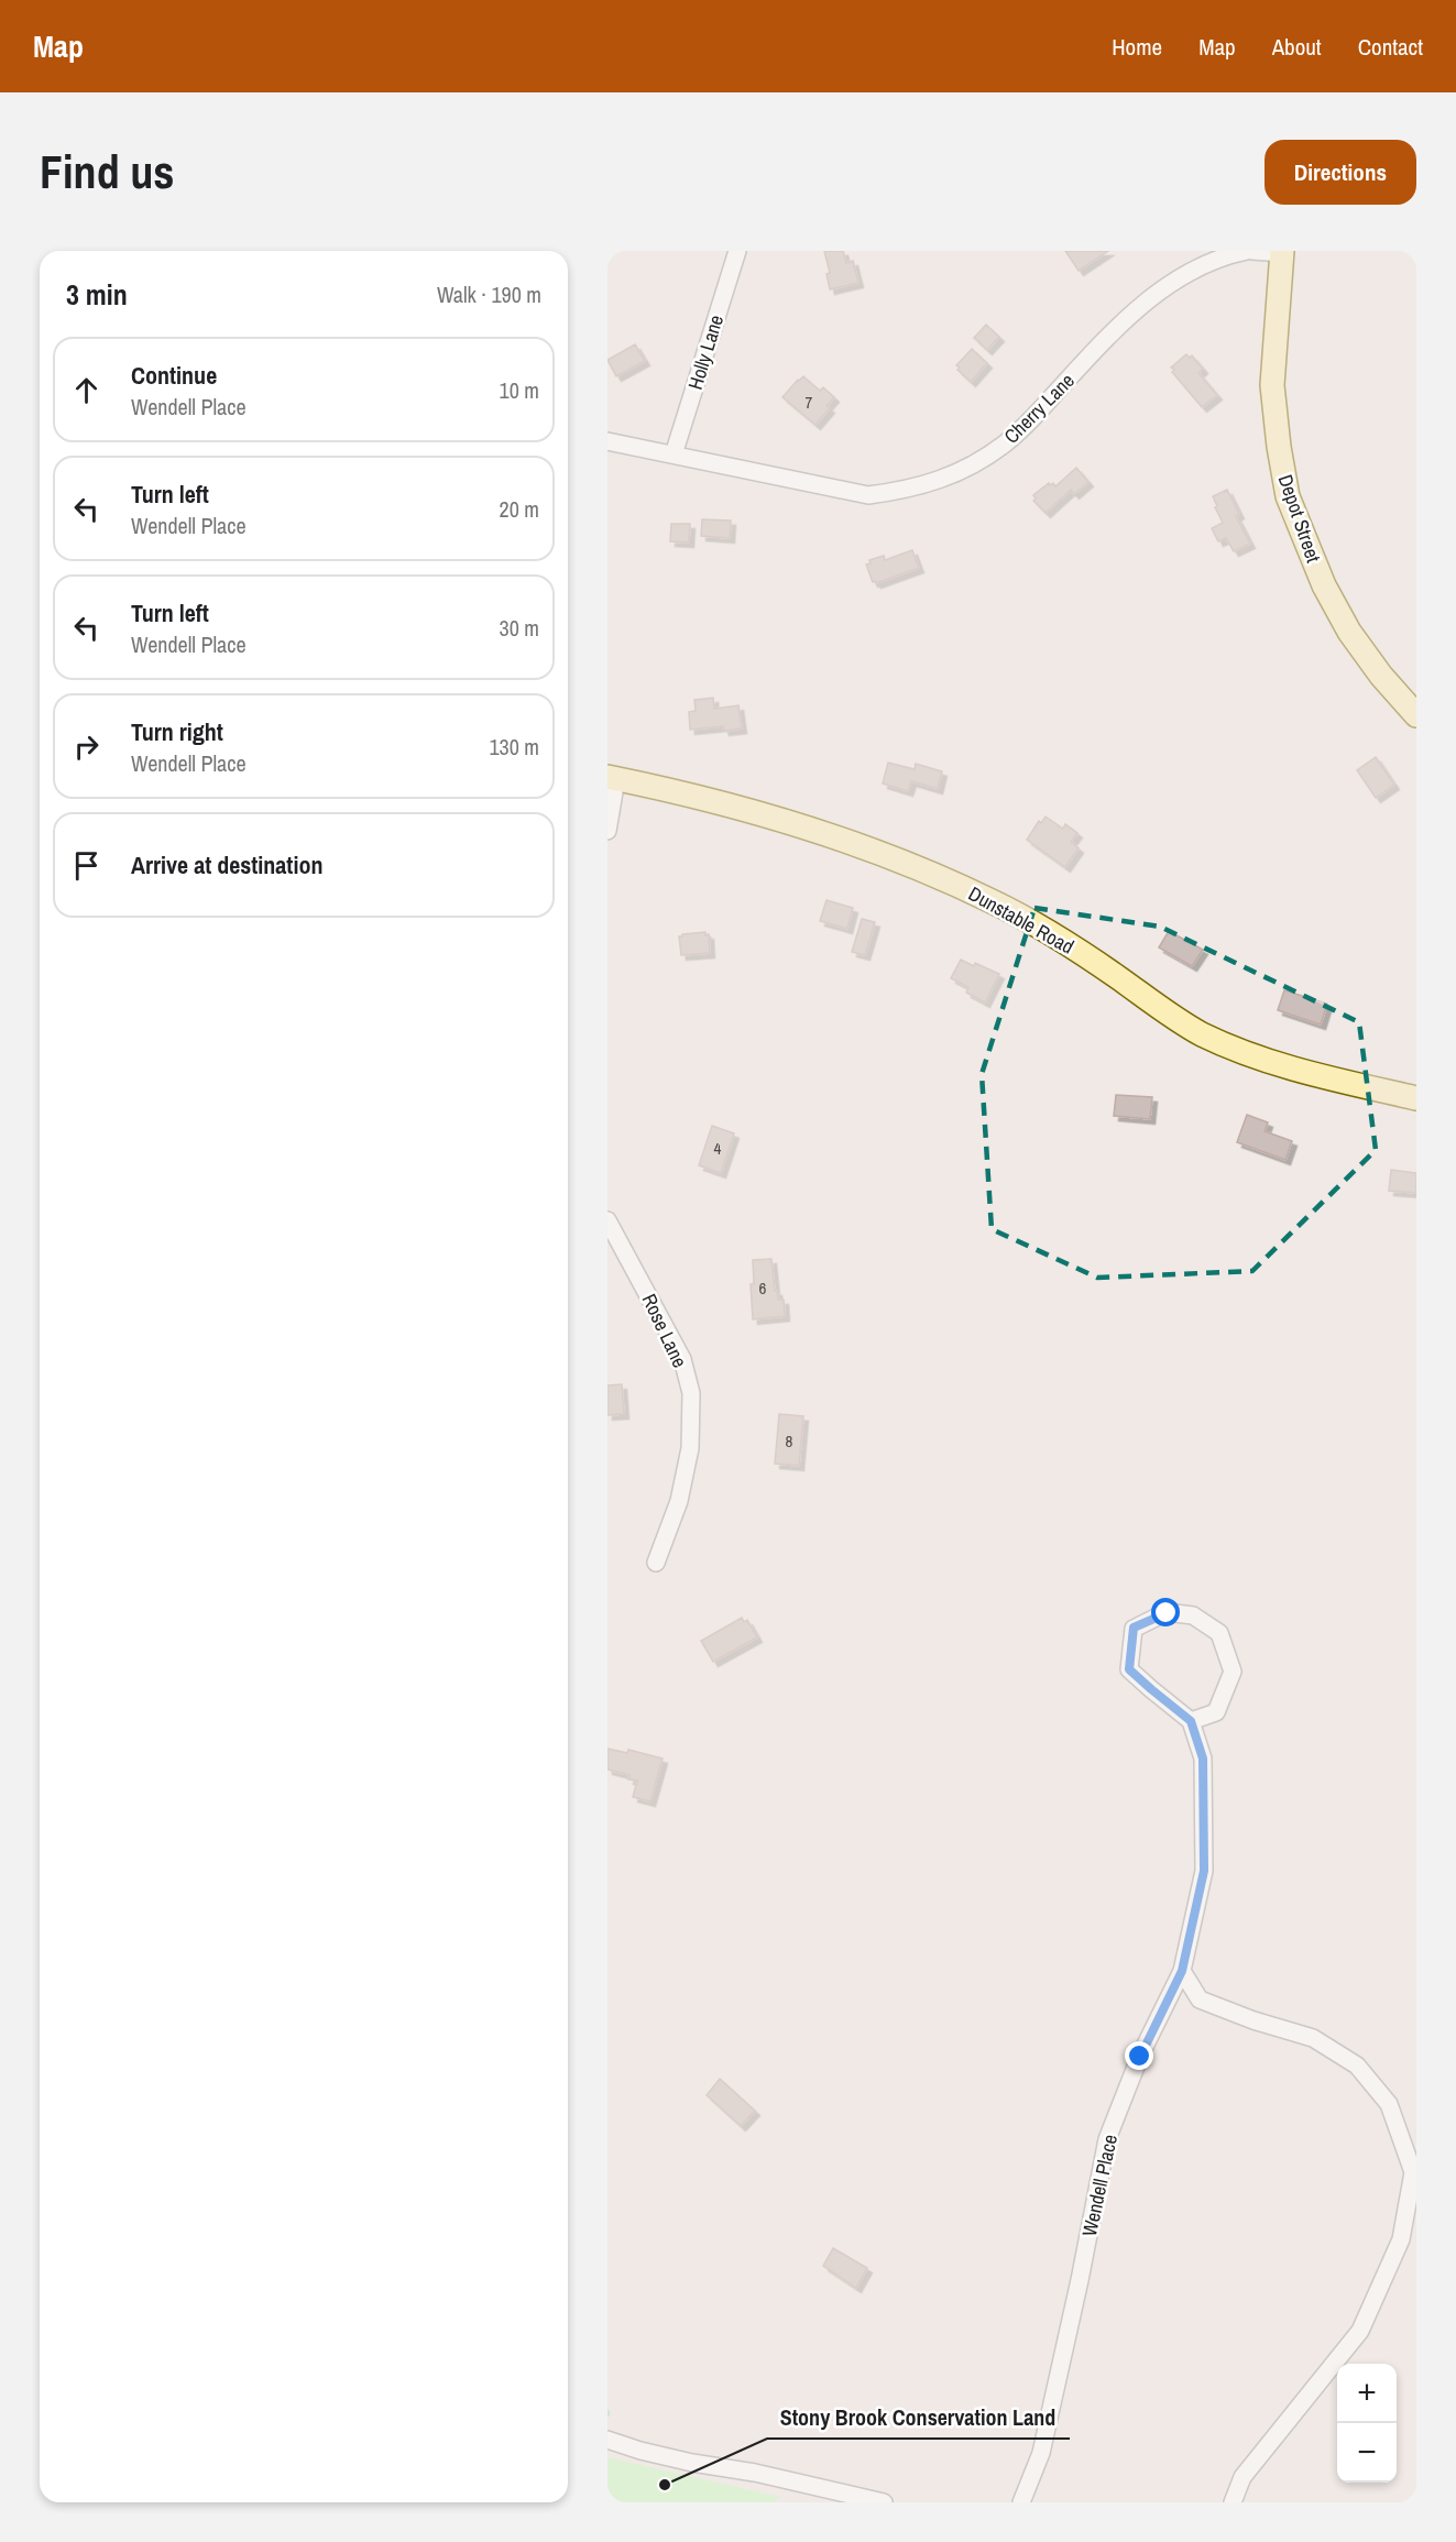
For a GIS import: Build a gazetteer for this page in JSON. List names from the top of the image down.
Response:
{
  "streets": {
    "street": [
      "Holly Lane",
      "Cherry Lane",
      "Depot Street",
      "Dunstable Road",
      "Rose Lane",
      "Wendell Place"
    ]
  },
  "crossings": [
    ["Holly Lane", "Cherry Lane"]
  ],
  "places": ["Stony Brook Conservation Land"],
  "house_numbers": [
    "7",
    "4",
    "6",
    "8"
  ],
  "page": {
    "header": "Map",
    "nav": [
      "Home",
      "Map",
      "About",
      "Contact"
    ],
    "buttons": "Directions",
    "title": "Find us",
    "heading": ["3 min", "Walk · 190 m"],
    "list": [
      ["Continue", "Wendell Place", "10 m"],
      ["Turn left", "Wendell Place", "20 m"],
      ["Turn left", "Wendell Place", "30 m"],
      ["Turn right", "Wendell Place", "130 m"],
      "Arrive at destination"
    ],
    "map_buttons": ["+", "−"]
  }
}
